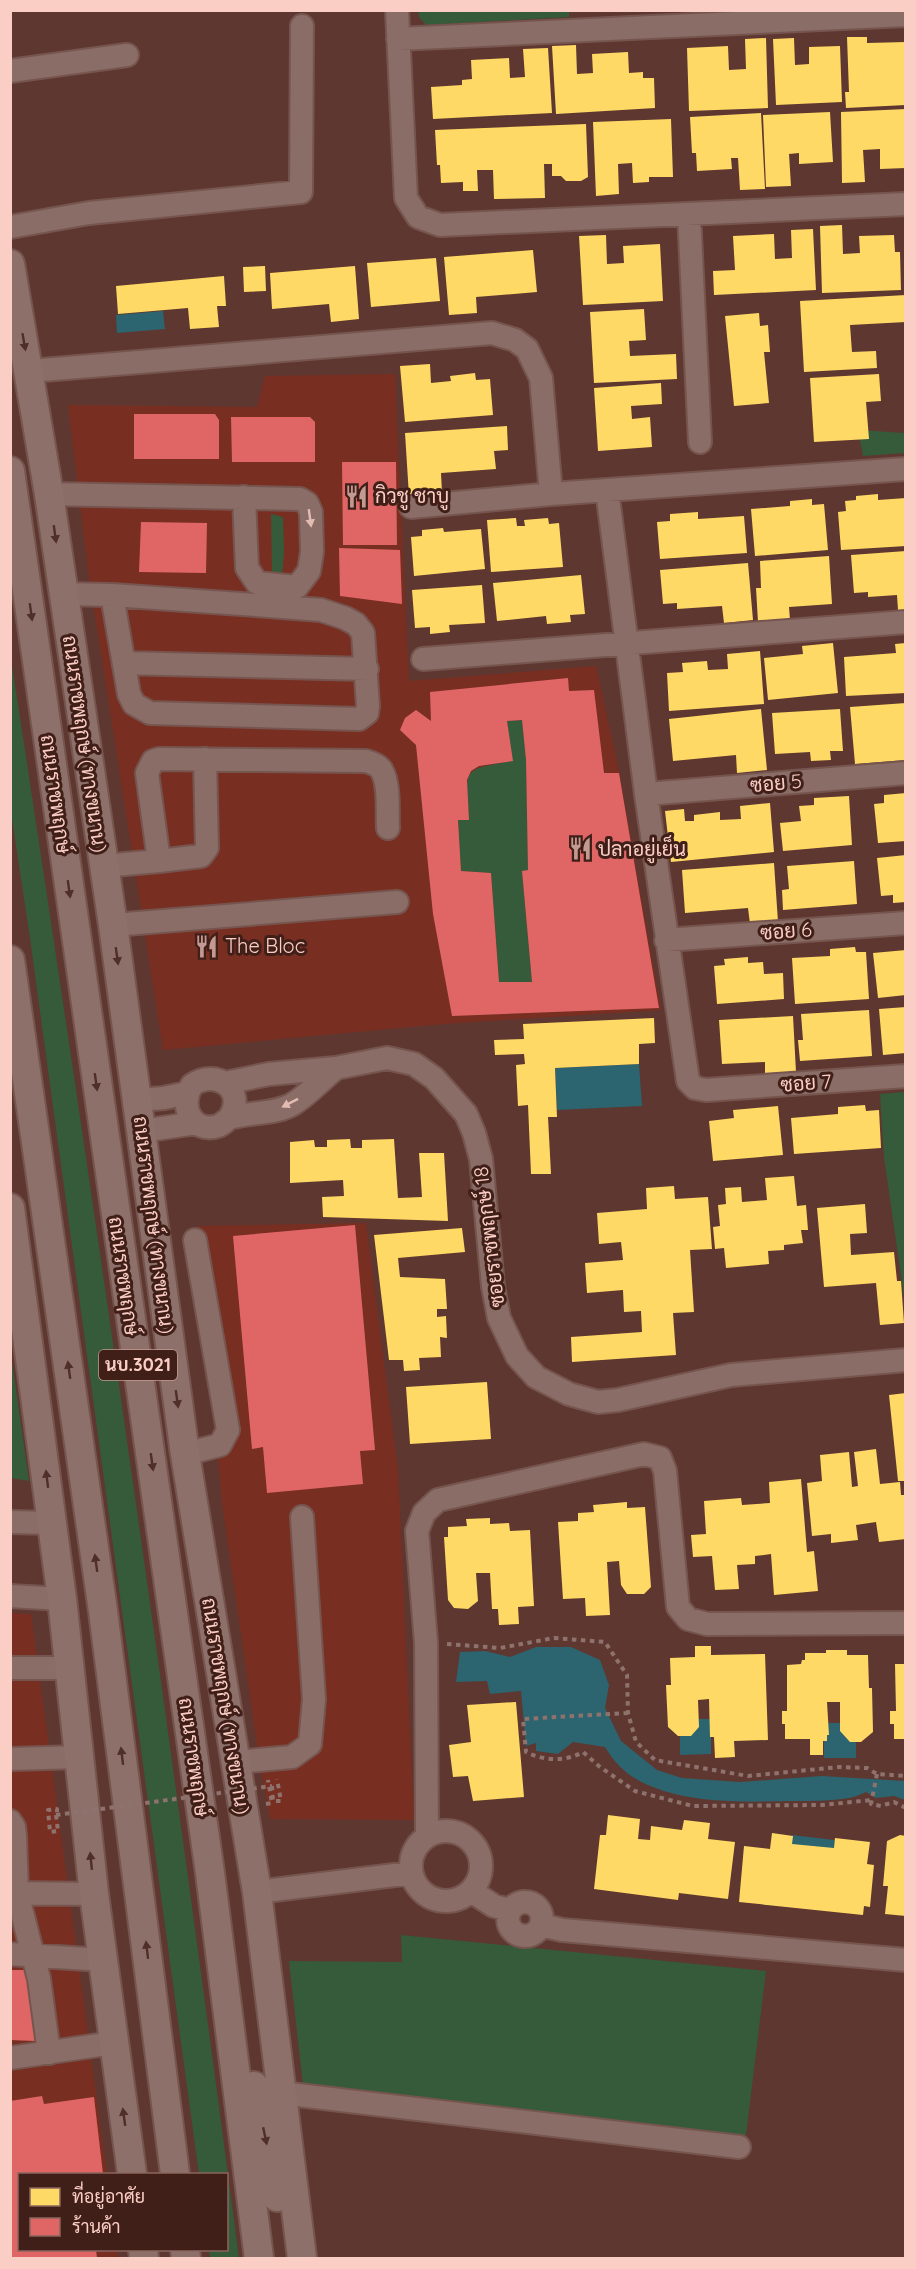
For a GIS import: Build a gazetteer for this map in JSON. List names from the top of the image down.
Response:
{
  "streets": {
    "main road": ["ถนนราชพฤกษ์ (ทางขนาน)", "ถนนราชพฤกษ์", "นบ.3021"],
    "street": [
      "ซอย 5",
      "ซอย 6",
      "ซอย 7",
      "ซอยราชพฤกษ์ 18"
    ]
  },
  "crossings": [
    ["ถนนราชพฤกษ์ (ทางขนาน)", "ซอยราชพฤกษ์ 18"],
    ["ซอย 6", "ซอย 7"]
  ],
  "places": {
    "restaurant": ["กิวชู ชาบู", "ปลาอยู่เย็น", "The Bloc"]
  },
  "legend": ["ที่อยู่อาศัย", "ร้านค้า"]
}
